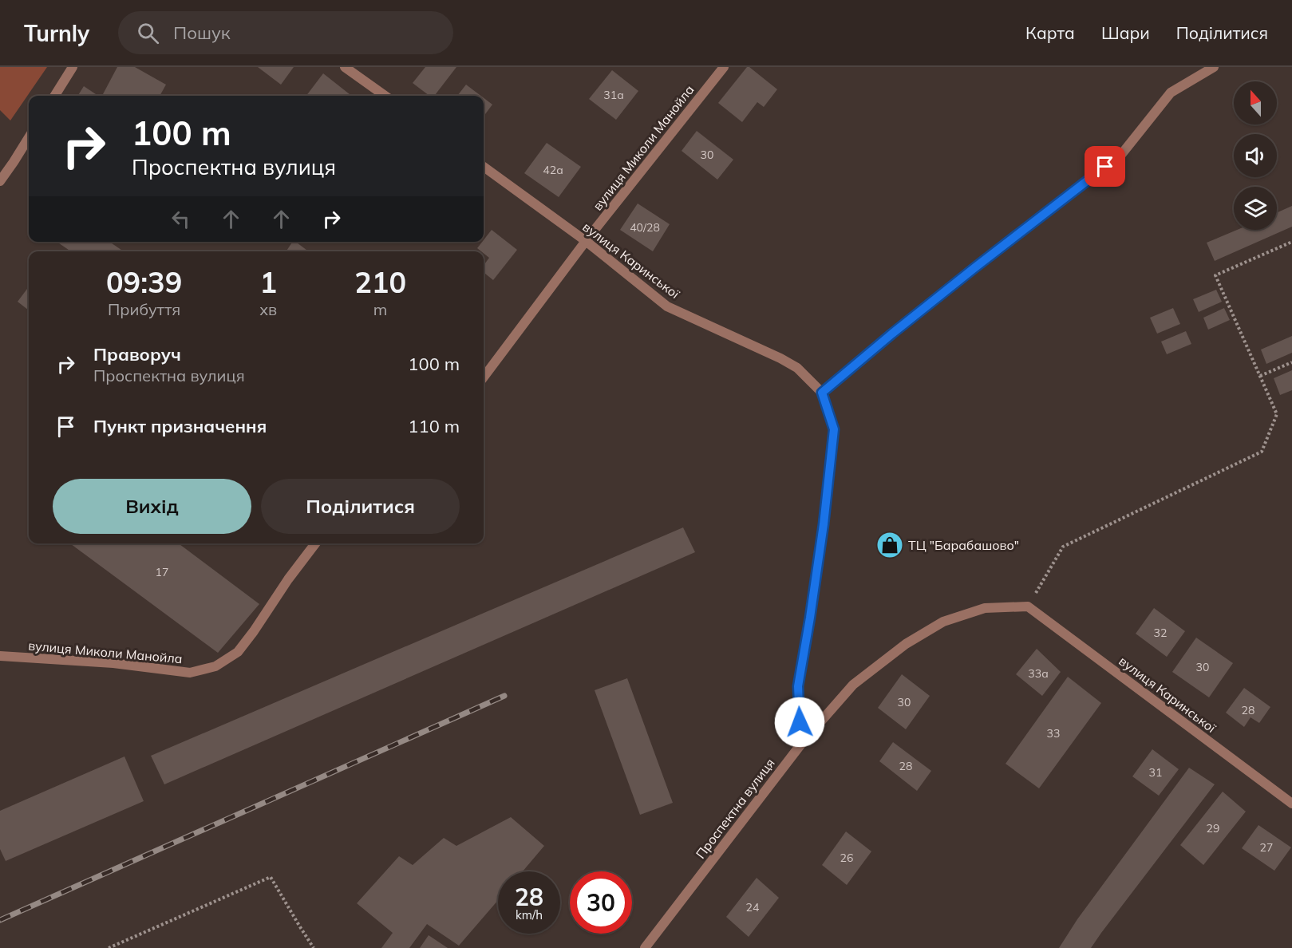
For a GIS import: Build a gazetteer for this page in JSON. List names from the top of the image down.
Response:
{
  "streets": {
    "street": ["вулиця Миколи Манойла", "вулиця Каринської", "Проспектна вулиця"]
  },
  "crossings": [
    ["вулиця Миколи Манойла", "вулиця Каринської"],
    ["вулиця Каринської", "Проспектна вулиця"]
  ],
  "places": {
    "shop": ["ТЦ \"Барабашово\""]
  },
  "house_numbers": [
    "31а",
    "30",
    "42а",
    "40/28",
    "17",
    "32",
    "30",
    "33а",
    "30",
    "28",
    "33",
    "28",
    "31",
    "29",
    "27",
    "26",
    "24"
  ],
  "north": "top",
  "page": {
    "header": "Turnly",
    "search": "Пошук",
    "nav": ["Карта", "Шари", "Поділитися"],
    "turn": ["100 m", "Проспектна вулиця"],
    "eta": [
      "09:39",
      "Прибуття",
      "1",
      "хв",
      "210",
      "m"
    ],
    "list": [
      {
        "name": "Праворуч",
        "note": "Проспектна вулиця",
        "value": "100 m"
      },
      {
        "name": "Пункт призначення",
        "value": "110 m"
      }
    ],
    "buttons": ["Вихід", "Поділитися"],
    "speed": "28 km/h",
    "limit": "30"
  }
}
